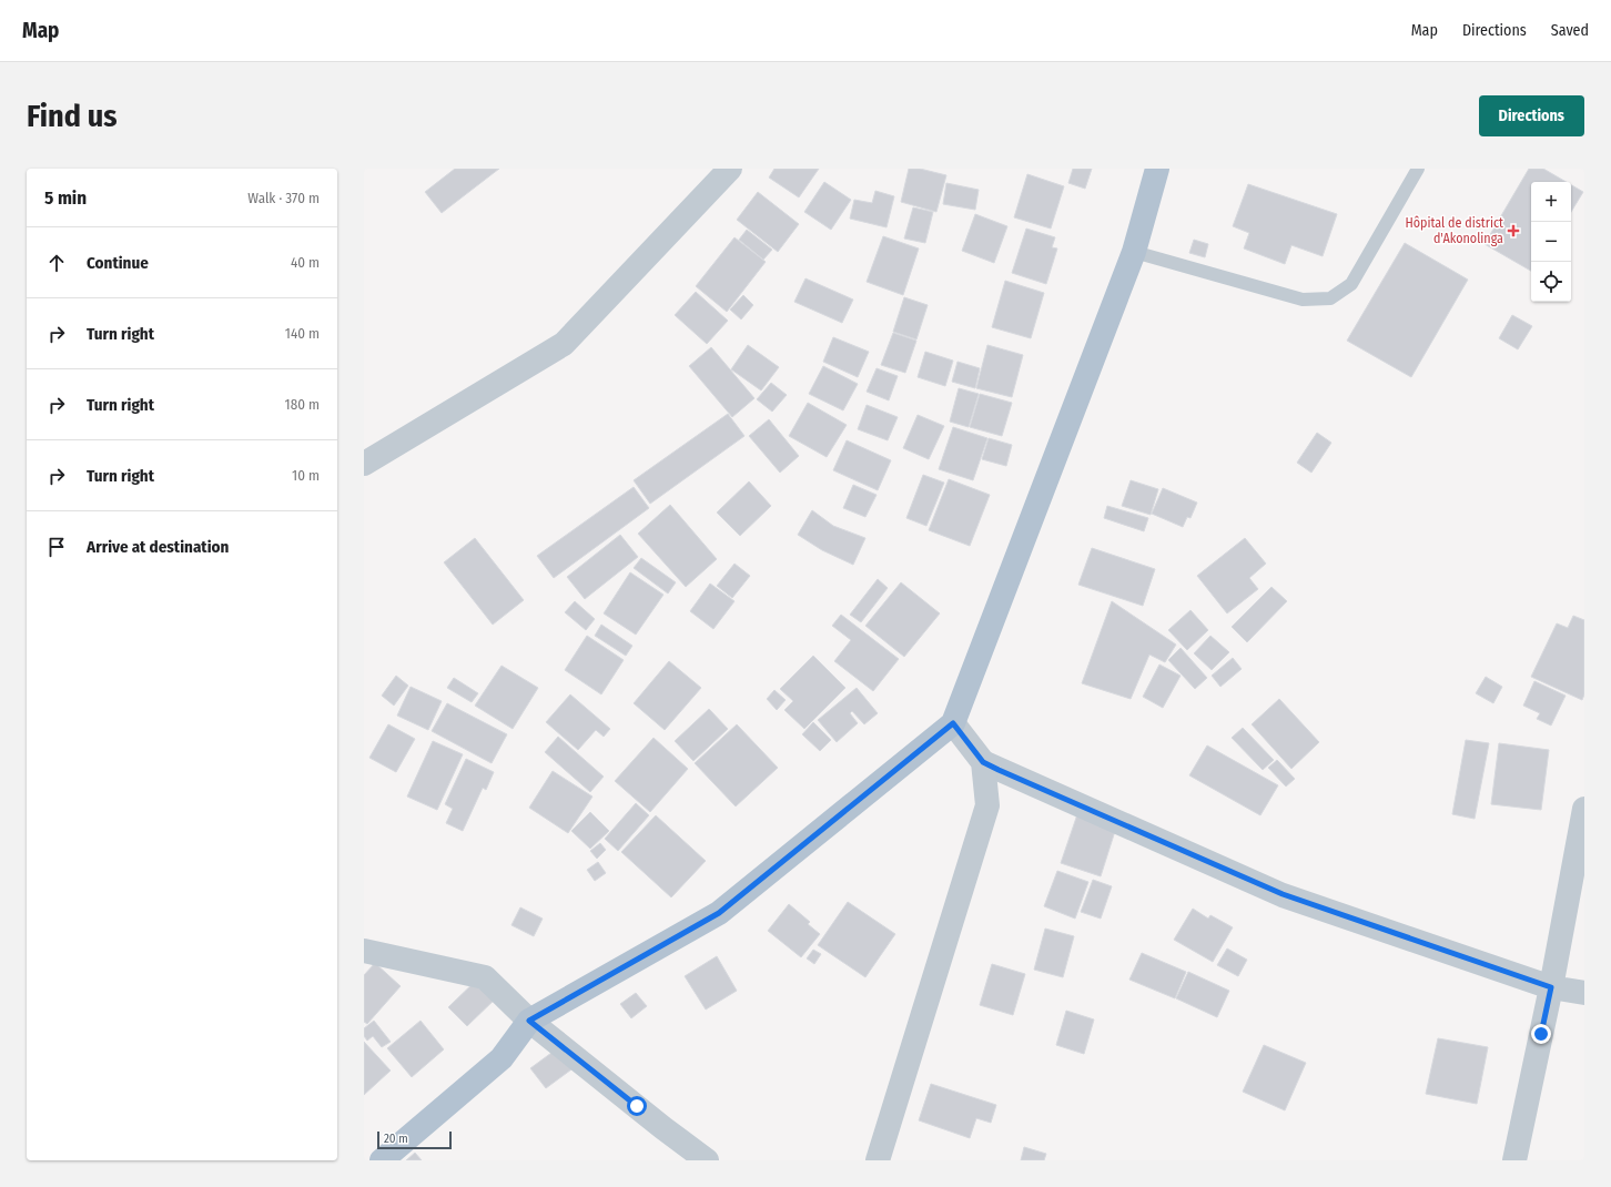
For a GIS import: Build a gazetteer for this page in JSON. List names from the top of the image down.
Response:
{
  "places": {
    "health": ["Hôpital de district d'Akonolinga"]
  },
  "scale_bar": "20 m",
  "page": {
    "header": "Map",
    "nav": ["Map", "Directions", "Saved"],
    "buttons": "Directions",
    "title": "Find us",
    "heading": ["5 min", "Walk · 370 m"],
    "map_buttons": ["+", "−"],
    "list": [
      ["Continue", "40 m"],
      ["Turn right", "140 m"],
      ["Turn right", "180 m"],
      ["Turn right", "10 m"],
      "Arrive at destination"
    ],
    "scale": "20 m"
  }
}
